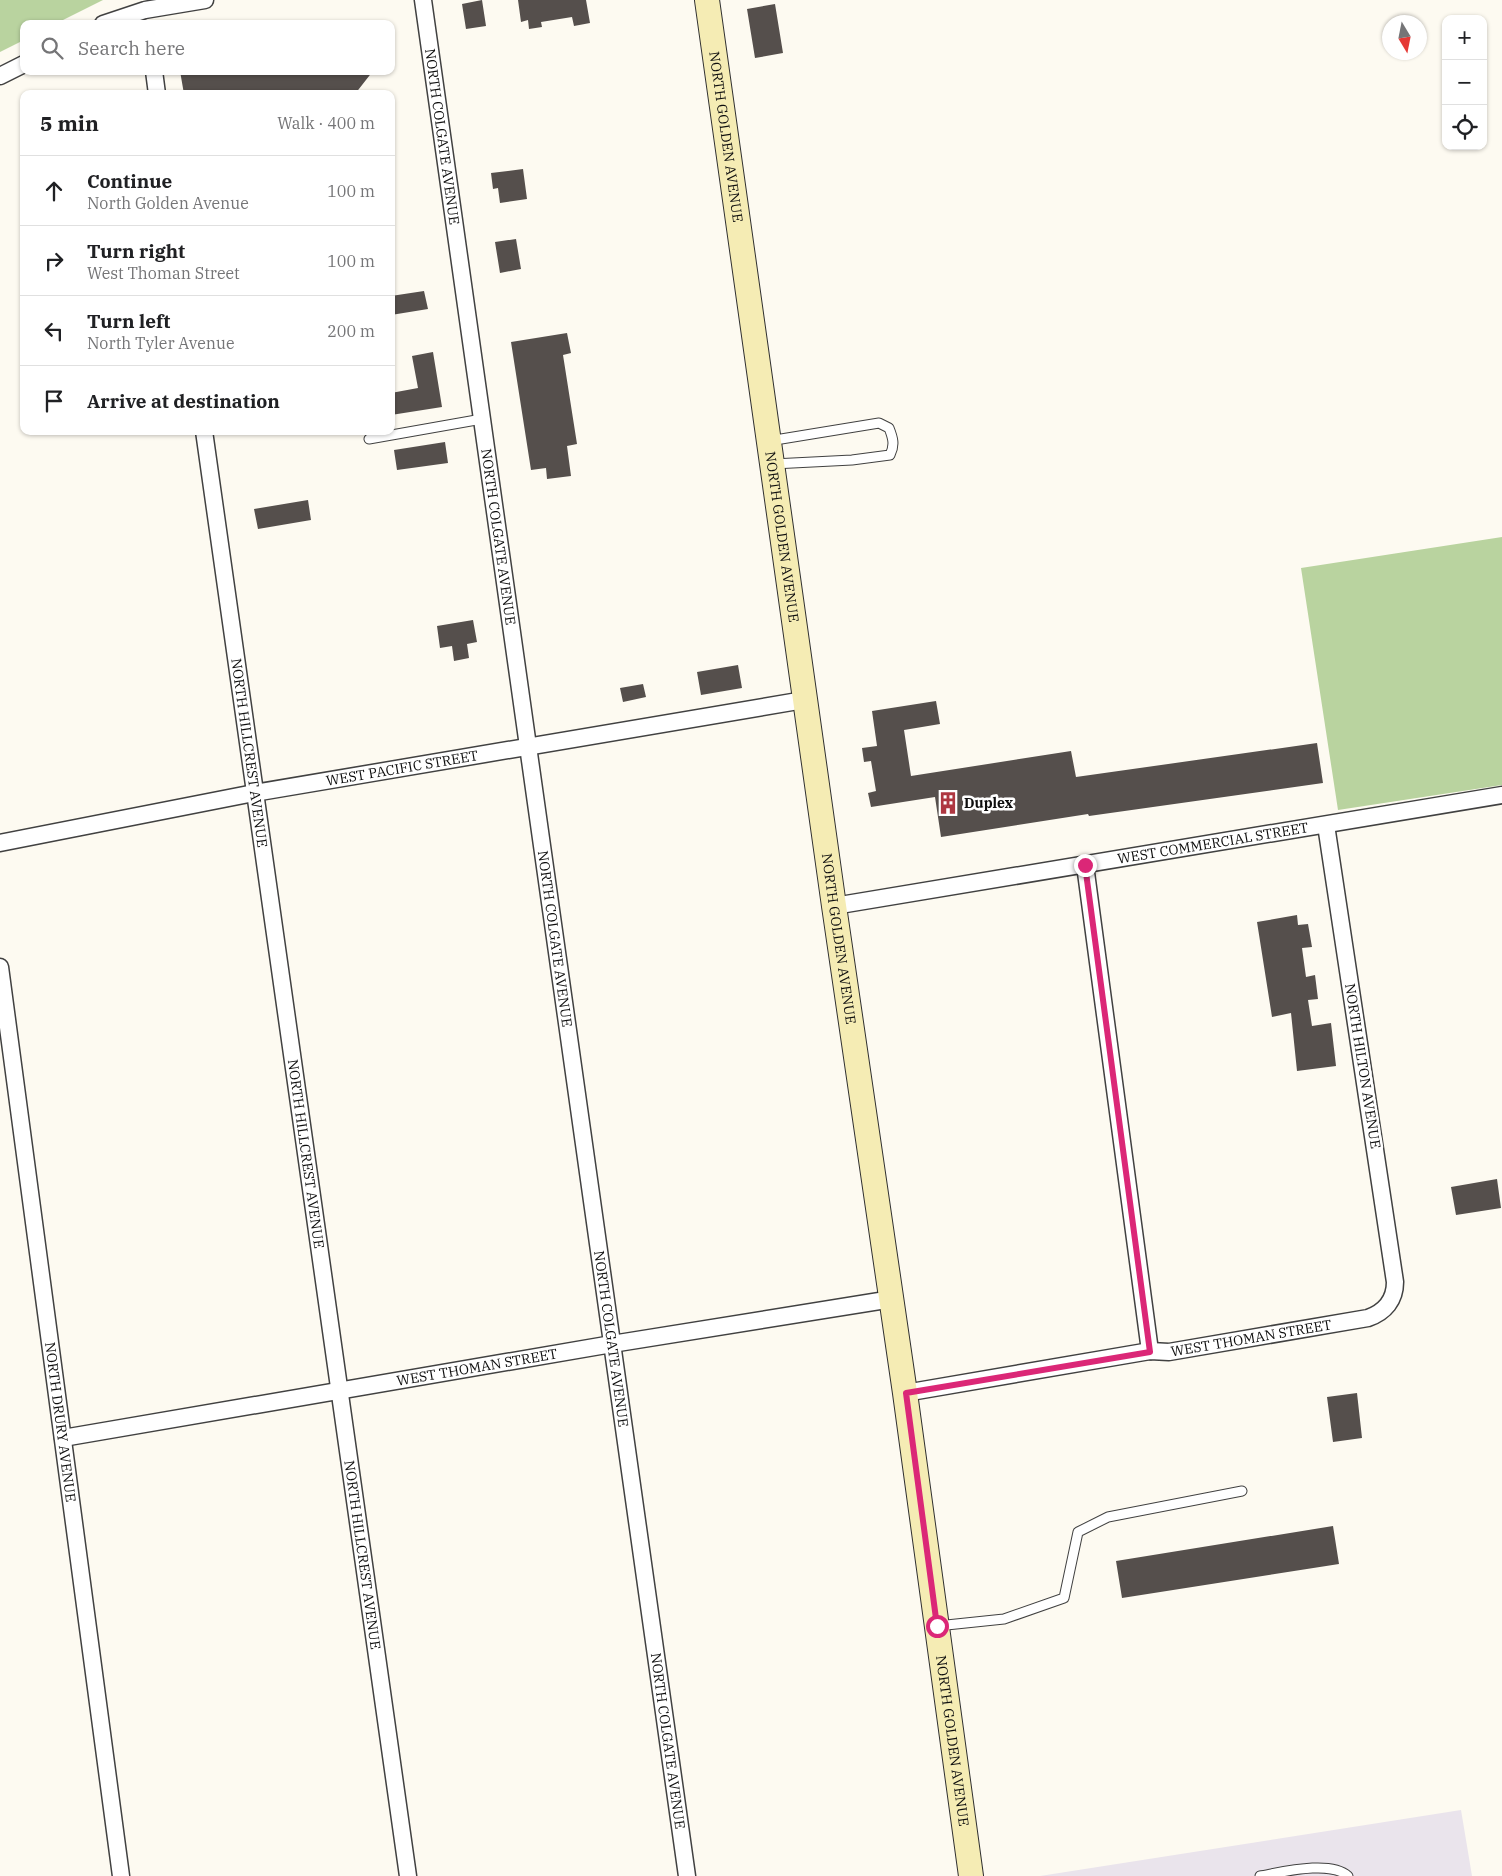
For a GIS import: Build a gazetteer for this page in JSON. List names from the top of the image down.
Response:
{
  "streets": {
    "street": [
      "NORTH COLGATE AVENUE",
      "NORTH GOLDEN AVENUE",
      "NORTH HILLCREST AVENUE",
      "WEST PACIFIC STREET",
      "WEST COMMERCIAL STREET",
      "NORTH HILTON AVENUE",
      "WEST THOMAN STREET",
      "NORTH DRURY AVENUE"
    ]
  },
  "crossings": [
    ["NORTH COLGATE AVENUE", "WEST PACIFIC STREET"],
    ["NORTH COLGATE AVENUE", "WEST THOMAN STREET"],
    ["NORTH GOLDEN AVENUE", "WEST PACIFIC STREET"],
    ["NORTH GOLDEN AVENUE", "WEST COMMERCIAL STREET"],
    ["NORTH GOLDEN AVENUE", "WEST THOMAN STREET"],
    ["NORTH HILLCREST AVENUE", "WEST PACIFIC STREET"],
    ["NORTH HILLCREST AVENUE", "WEST THOMAN STREET"],
    ["WEST COMMERCIAL STREET", "NORTH HILTON AVENUE"],
    ["NORTH HILTON AVENUE", "WEST THOMAN STREET"],
    ["WEST THOMAN STREET", "NORTH DRURY AVENUE"]
  ],
  "places": {
    "building": ["Duplex"]
  },
  "north": "bottom",
  "page": {
    "map_buttons": ["+", "−"],
    "search": "Search here",
    "heading": ["5 min", "Walk · 400 m"],
    "list": [
      ["Continue", "North Golden Avenue", "100 m"],
      ["Turn right", "West Thoman Street", "100 m"],
      ["Turn left", "North Tyler Avenue", "200 m"],
      "Arrive at destination"
    ]
  }
}
